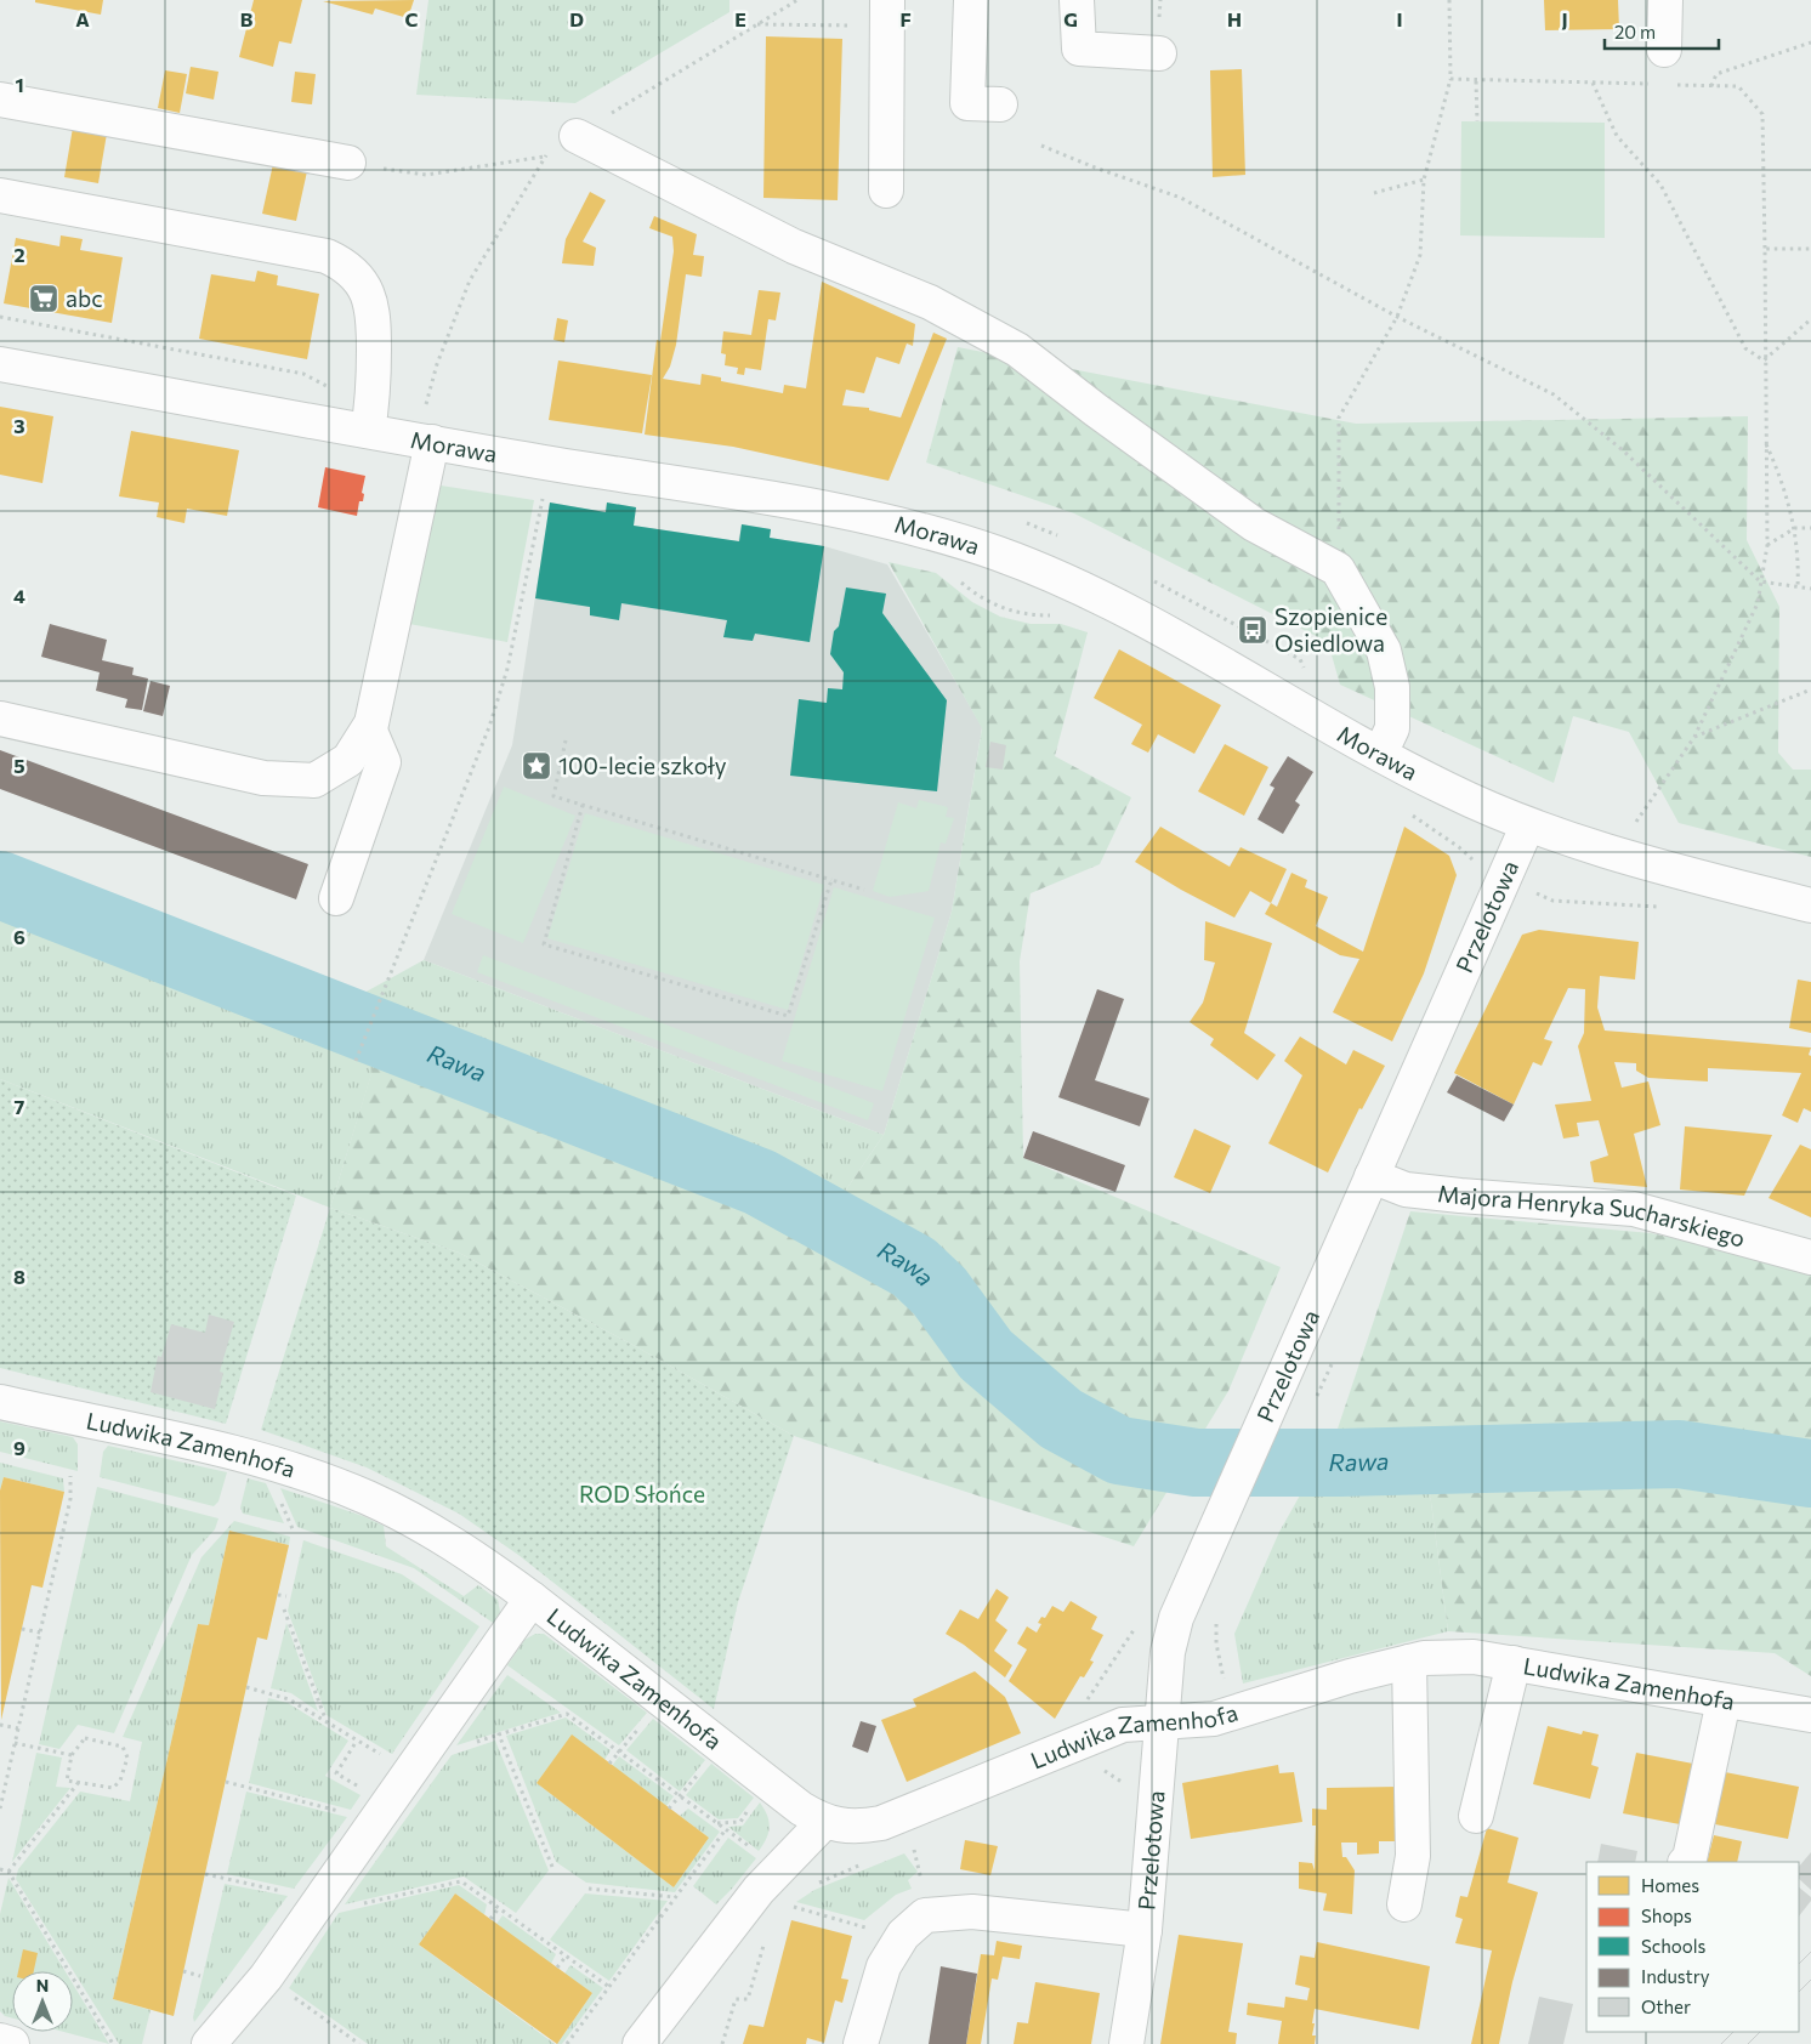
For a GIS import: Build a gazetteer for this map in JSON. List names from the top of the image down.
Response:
{
  "streets": {
    "street": [
      "Morawa",
      "Przelotowa",
      "Majora Henryka Sucharskiego",
      "Ludwika Zamenhofa"
    ]
  },
  "crossings": [
    ["Morawa", "Przelotowa"],
    ["Przelotowa", "Majora Henryka Sucharskiego"],
    ["Przelotowa", "Ludwika Zamenhofa"]
  ],
  "water": ["Rawa"],
  "parks": ["ROD Słońce"],
  "places": {
    "supermarket": ["abc"],
    "bus stop": ["Szopienice Osiedlowa"],
    "place": ["100-lecie szkoły"]
  },
  "legend": [
    "Homes",
    "Shops",
    "Schools",
    "Industry",
    "Other"
  ],
  "scale_bar": "20 m",
  "north": "top",
  "grid": {
    "columns": [
      "A",
      "B",
      "C",
      "D",
      "E",
      "F",
      "G",
      "H",
      "I",
      "J"
    ],
    "rows": [
      "1",
      "2",
      "3",
      "4",
      "5",
      "6",
      "7",
      "8",
      "9"
    ]
  }
}
